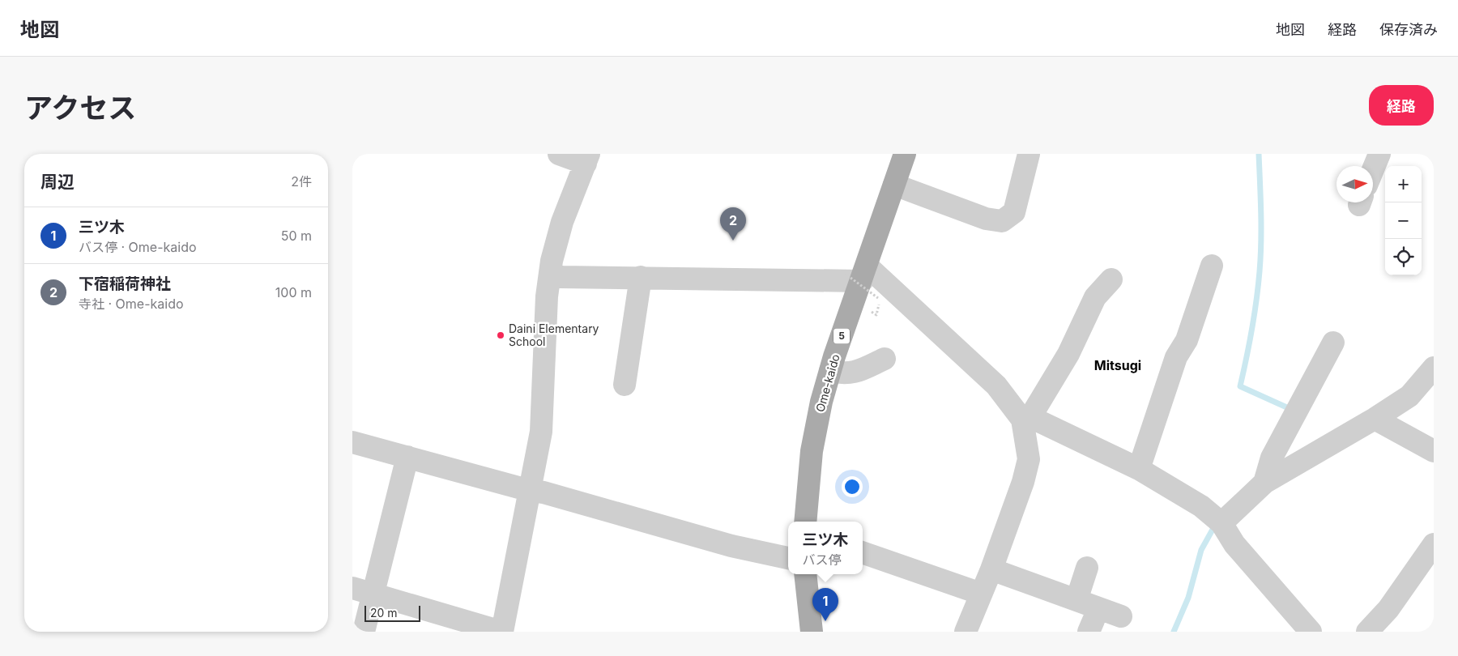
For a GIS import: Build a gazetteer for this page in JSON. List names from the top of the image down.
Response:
{
  "streets": {
    "main road": ["5", "Ome-kaido"]
  },
  "districts": ["Mitsugi"],
  "places": ["Daini Elementary School"],
  "scale_bar": "20 m",
  "north": "right",
  "page": {
    "header": "地図",
    "nav": ["地図", "経路", "保存済み"],
    "title": "アクセス",
    "buttons": "経路",
    "heading": ["周辺", "2件"],
    "map_buttons": ["+", "−"],
    "list": [
      {
        "mark": "1",
        "name": "三ツ木",
        "note": "バス停 · Ome-kaido",
        "value": "50 m"
      },
      {
        "mark": "2",
        "name": "下宿稲荷神社",
        "note": "寺社 · Ome-kaido",
        "value": "100 m"
      }
    ],
    "pins": ["2", "1"],
    "popup": ["三ツ木", "バス停"],
    "scale": "20 m"
  }
}
